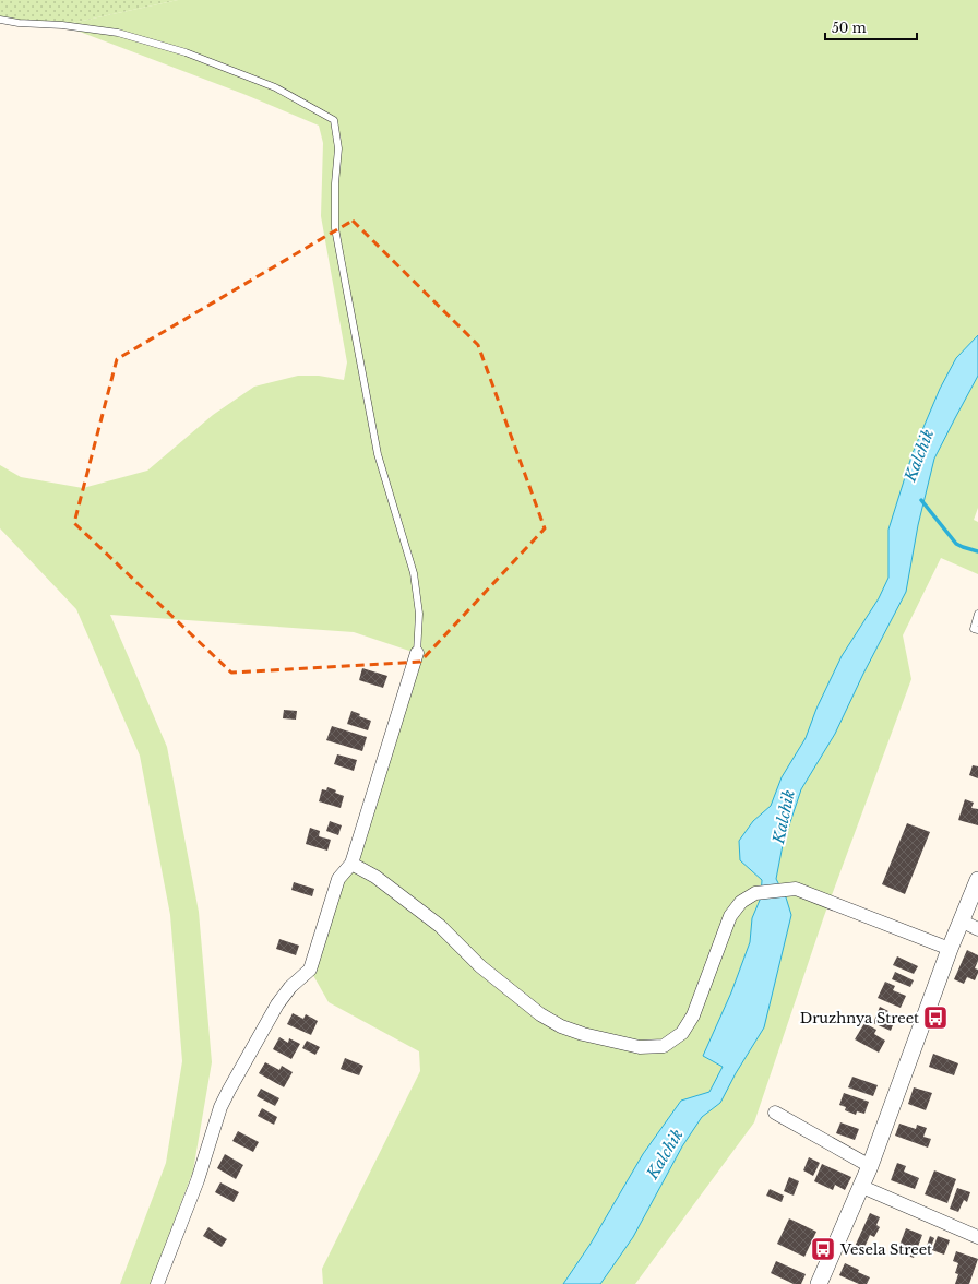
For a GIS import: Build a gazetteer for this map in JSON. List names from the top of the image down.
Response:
{
  "water": ["Kalchik"],
  "places": {
    "bus stop": ["Druzhnya Street", "Vesela Street"]
  },
  "scale_bar": "50 m"
}
